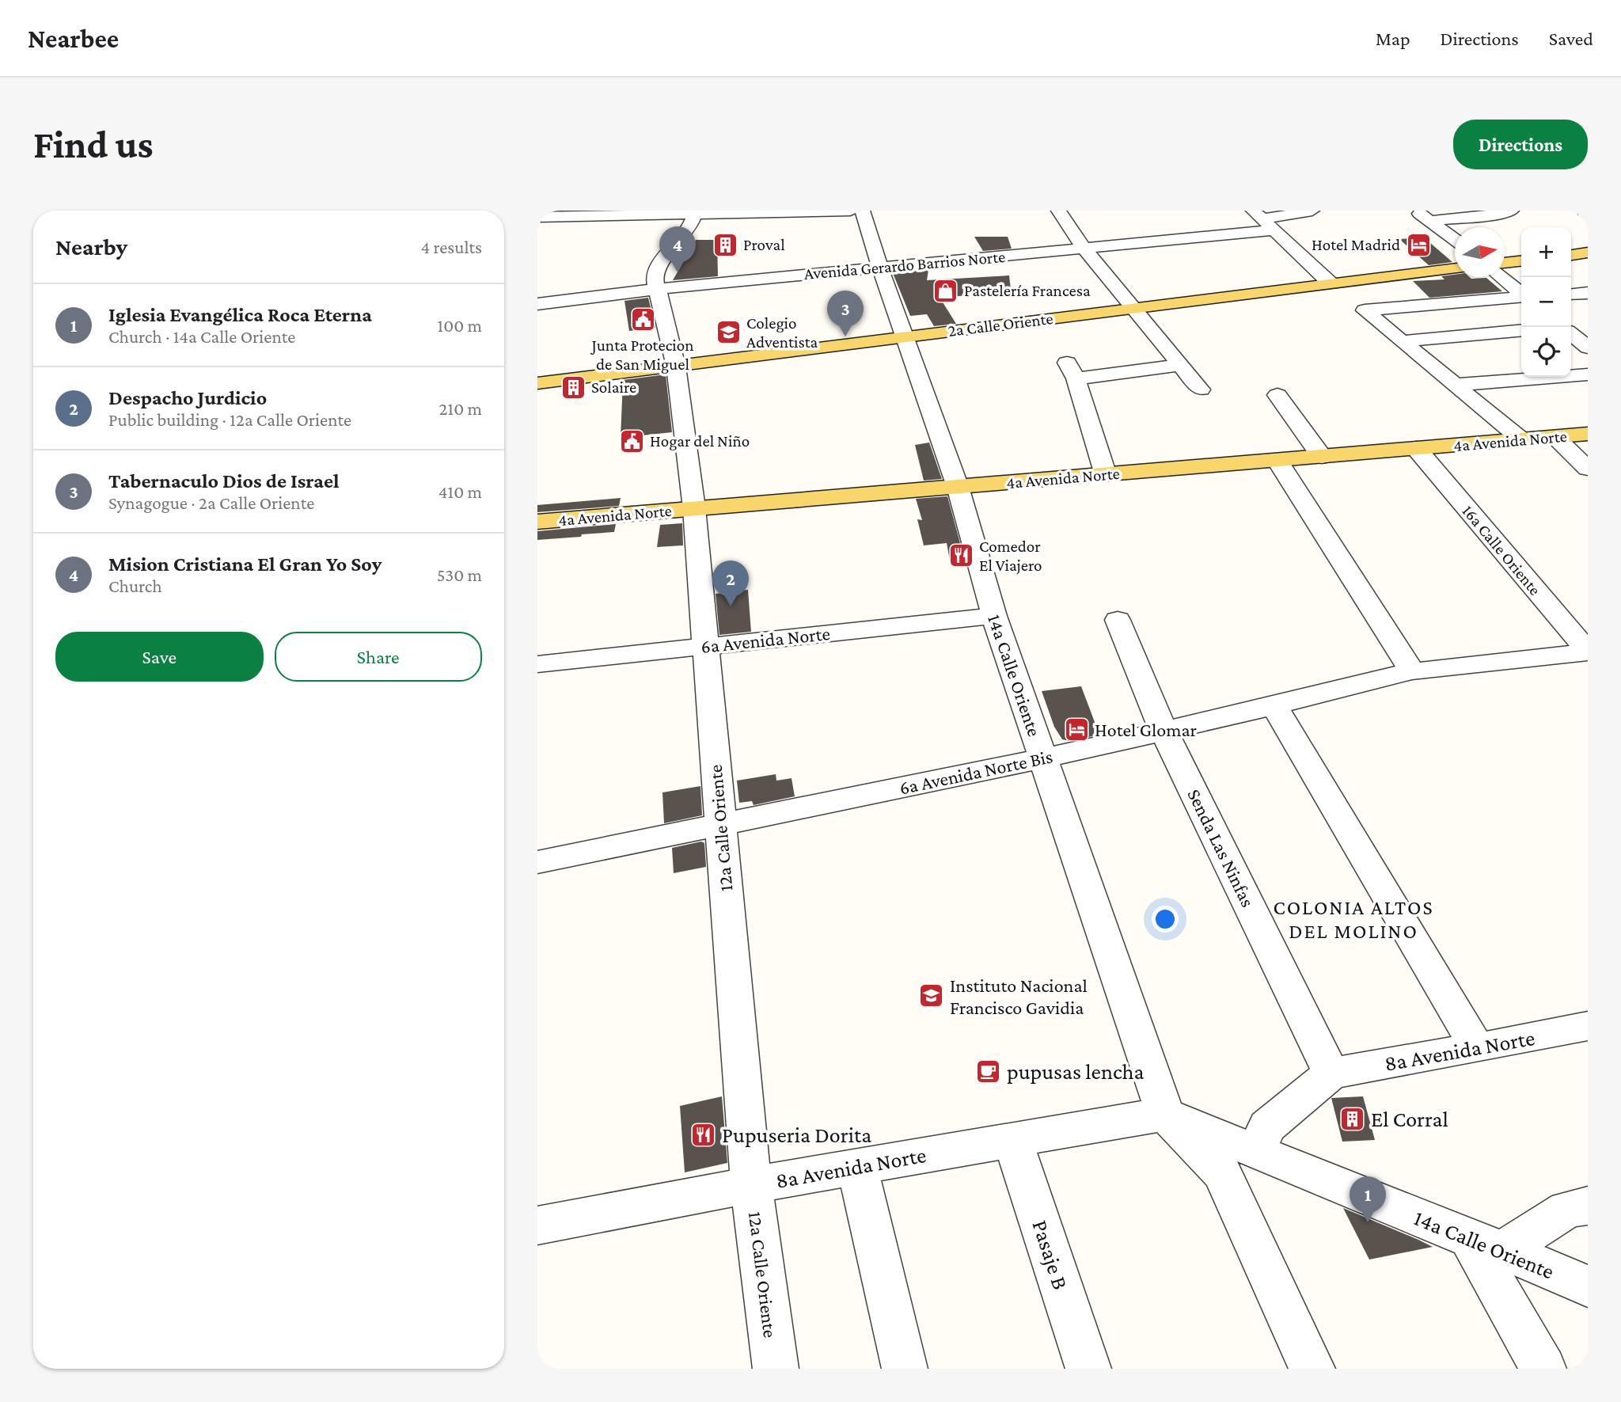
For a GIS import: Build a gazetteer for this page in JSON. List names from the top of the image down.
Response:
{
  "streets": {
    "main road": ["2a Calle Oriente", "4a Avenida Norte"],
    "street": [
      "Avenida Gerardo Barrios Norte",
      "16a Calle Oriente",
      "6a Avenida Norte",
      "14a Calle Oriente",
      "6a Avenida Norte Bis",
      "12a Calle Oriente",
      "Senda Las Ninfas",
      "8a Avenida Norte",
      "Pasaje B"
    ]
  },
  "crossings": [
    ["Avenida Gerardo Barrios Norte", "14a Calle Oriente"],
    ["Avenida Gerardo Barrios Norte", "12a Calle Oriente"],
    ["2a Calle Oriente", "14a Calle Oriente"],
    ["2a Calle Oriente", "12a Calle Oriente"],
    ["4a Avenida Norte", "16a Calle Oriente"],
    ["4a Avenida Norte", "14a Calle Oriente"],
    ["4a Avenida Norte", "12a Calle Oriente"],
    ["6a Avenida Norte", "14a Calle Oriente"],
    ["6a Avenida Norte", "12a Calle Oriente"],
    ["14a Calle Oriente", "6a Avenida Norte Bis"],
    ["14a Calle Oriente", "8a Avenida Norte"],
    ["6a Avenida Norte Bis", "12a Calle Oriente"],
    ["6a Avenida Norte Bis", "Senda Las Ninfas"],
    ["12a Calle Oriente", "8a Avenida Norte"],
    ["Senda Las Ninfas", "8a Avenida Norte"],
    ["8a Avenida Norte", "Pasaje B"]
  ],
  "districts": ["COLONIA ALTOS DEL MOLINO"],
  "places": {
    "building": ["Proval", "Solaire", "El Corral"],
    "hotel": ["Hotel Madrid", "Hotel Glomar"],
    "shop": ["Pastelería Francesa"],
    "public building": ["Junta Protecion de San Miguel", "Hogar del Niño"],
    "school or university": ["Colegio Adventista", "Instituto Nacional Francisco Gavidia"],
    "restaurant": ["Comedor El Viajero", "Pupuseria Dorita"],
    "cafe": ["pupusas lencha"]
  },
  "north": "right",
  "page": {
    "header": "Nearbee",
    "nav": ["Map", "Directions", "Saved"],
    "buttons": [
      "Directions",
      ["Save", "Share"]
    ],
    "title": "Find us",
    "heading": ["Nearby", "4 results"],
    "pins": [
      "4",
      "3",
      "2",
      "1"
    ],
    "map_buttons": ["+", "−"],
    "list": [
      {
        "mark": "1",
        "name": "Iglesia Evangélica Roca Eterna",
        "note": "Church · 14a Calle Oriente",
        "value": "100 m"
      },
      {
        "mark": "2",
        "name": "Despacho Jurdicio",
        "note": "Public building · 12a Calle Oriente",
        "value": "210 m"
      },
      {
        "mark": "3",
        "name": "Tabernaculo Dios de Israel",
        "note": "Synagogue · 2a Calle Oriente",
        "value": "410 m"
      },
      {
        "mark": "4",
        "name": "Mision Cristiana El Gran Yo Soy",
        "note": "Church",
        "value": "530 m"
      }
    ]
  }
}
